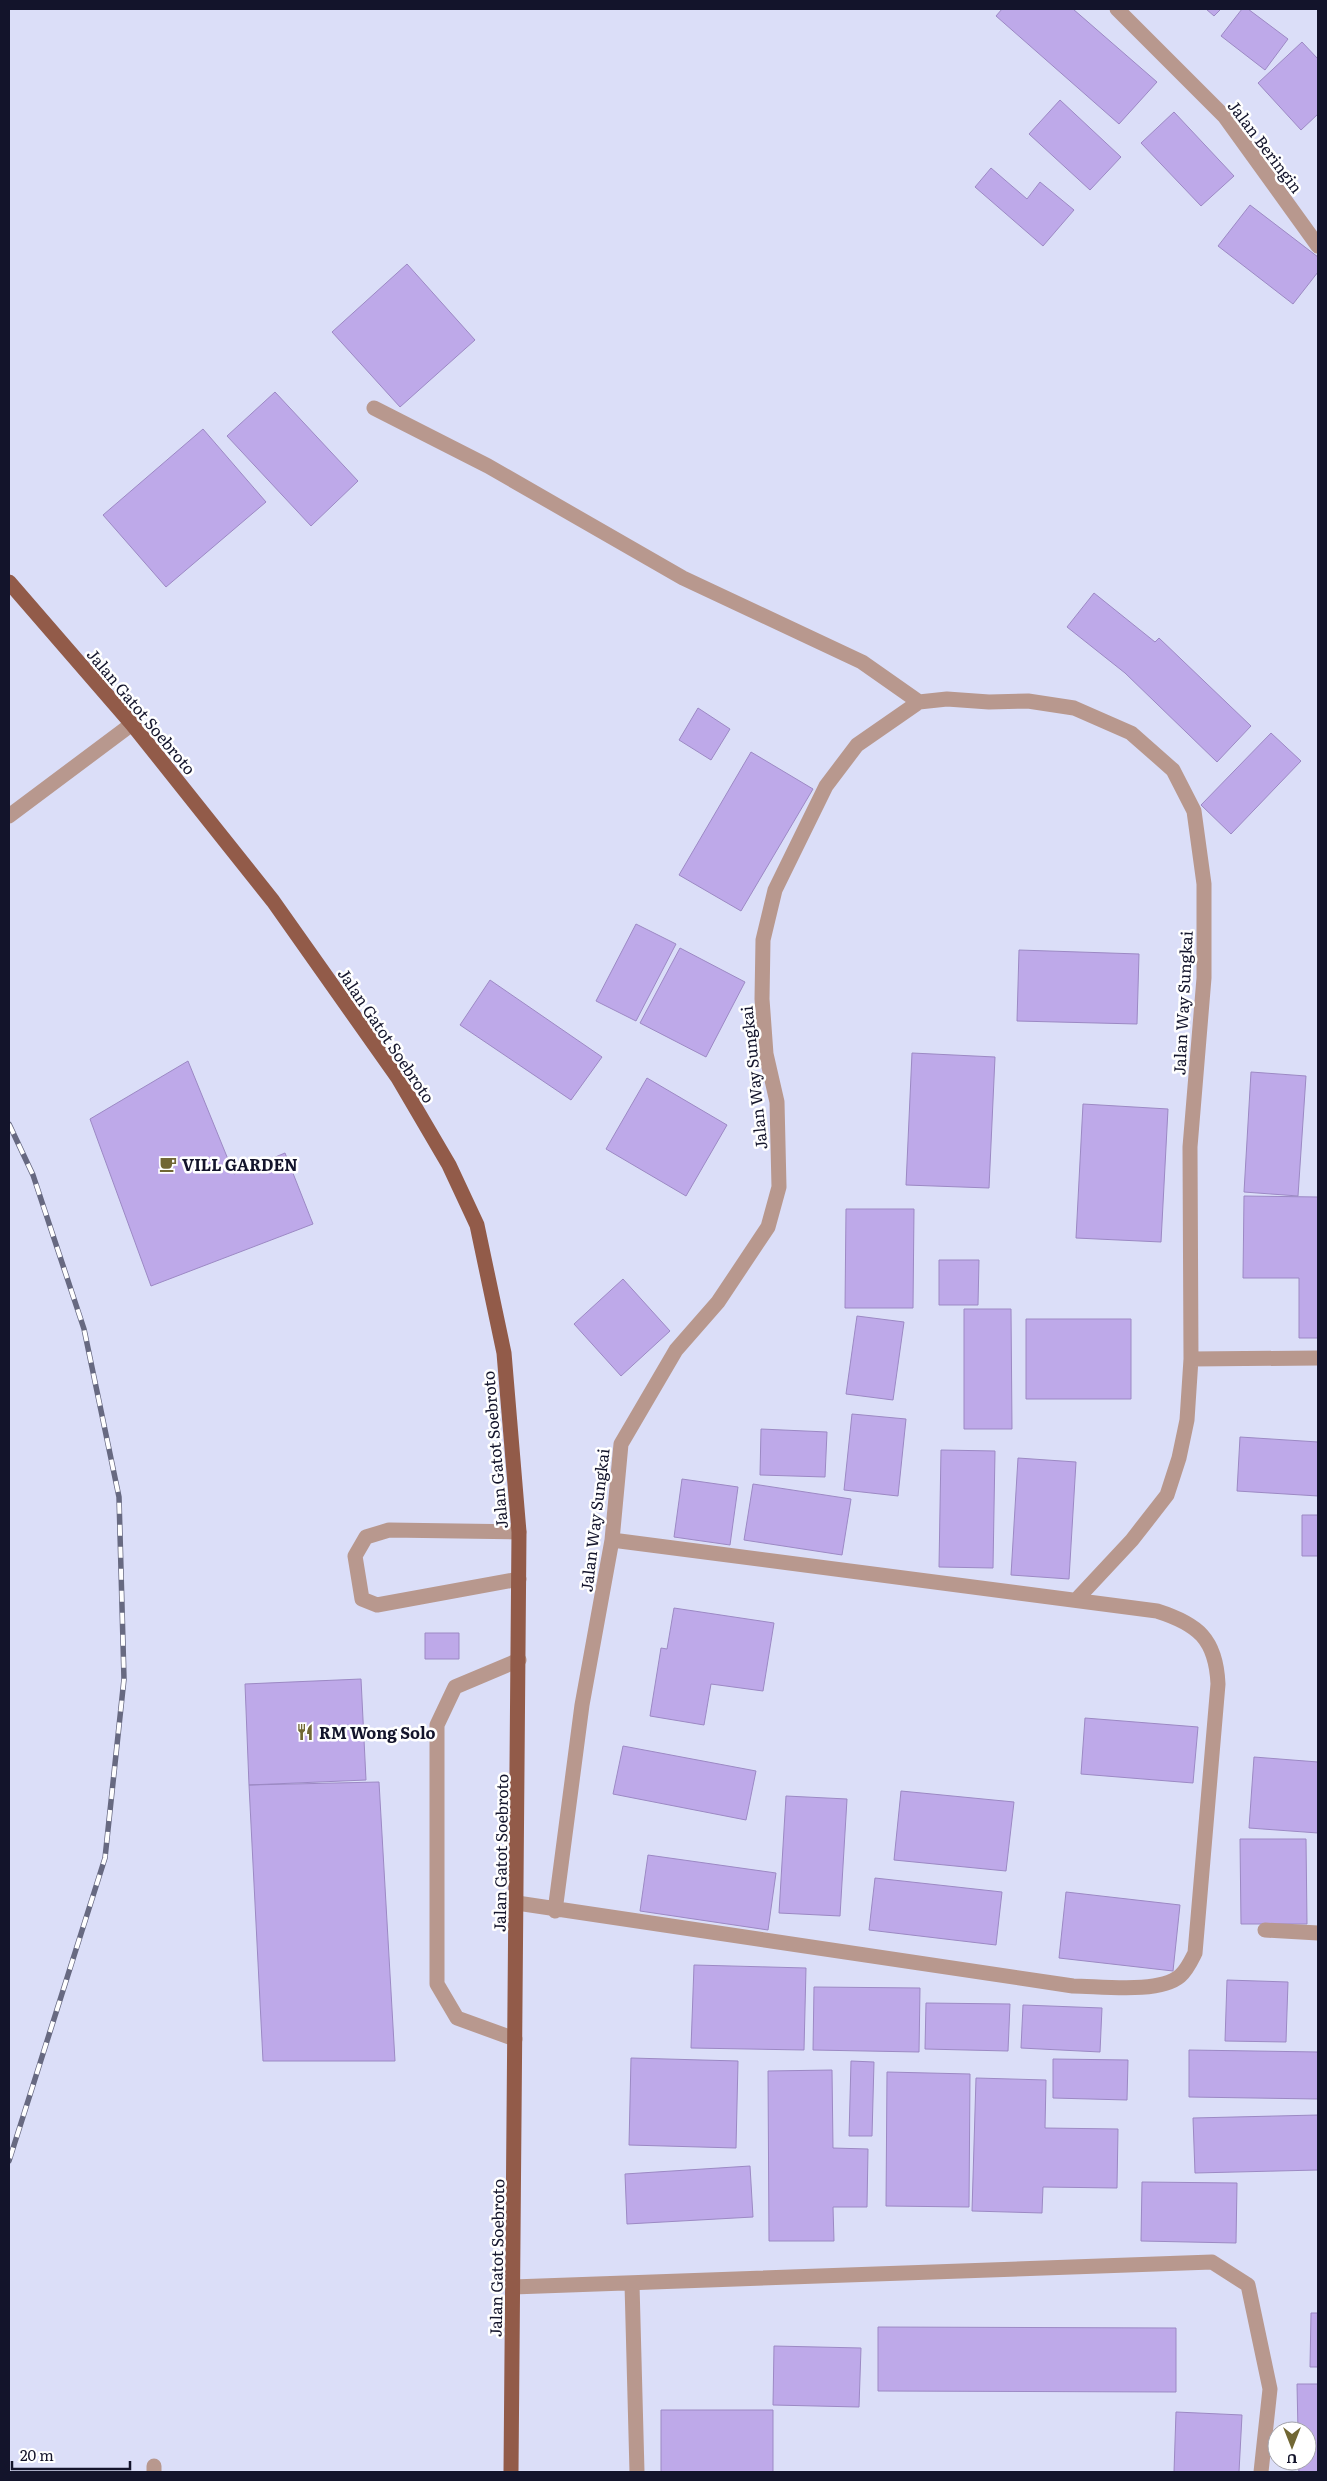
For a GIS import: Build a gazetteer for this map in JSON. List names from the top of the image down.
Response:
{
  "streets": {
    "main road": ["Jalan Gatot Soebroto"],
    "street": ["Jalan Beringin", "Jalan Way Sungkai"]
  },
  "places": {
    "cafe": ["VILL GARDEN"],
    "restaurant": ["RM Wong Solo"]
  },
  "scale_bar": "20 m",
  "north": "bottom"
}
